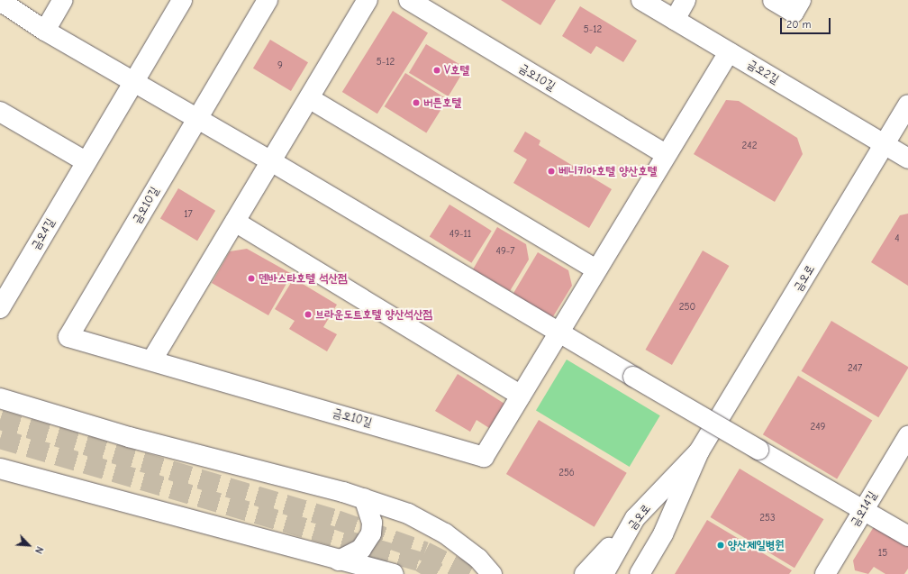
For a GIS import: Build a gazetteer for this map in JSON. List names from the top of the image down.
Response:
{
  "streets": {
    "street": [
      "금오2길",
      "금오10길",
      "금오4길",
      "금오로",
      "금오14길"
    ]
  },
  "crossings": [
    ["금오2길", "금오10길"],
    ["금오2길", "금오로"]
  ],
  "places": [
    "V호텔",
    "버튼호텔",
    "베니키아호텔 양산호텔",
    "덴바스타호텔 석산점",
    "브라운도트호텔 양산석산점",
    "양산제일병원"
  ],
  "house_numbers": [
    "5-12",
    "5-12",
    "9",
    "242",
    "17",
    "49-11",
    "4",
    "49-7",
    "250",
    "247",
    "249",
    "256",
    "253",
    "15"
  ],
  "scale_bar": "20 m",
  "north": "bottom right"
}
